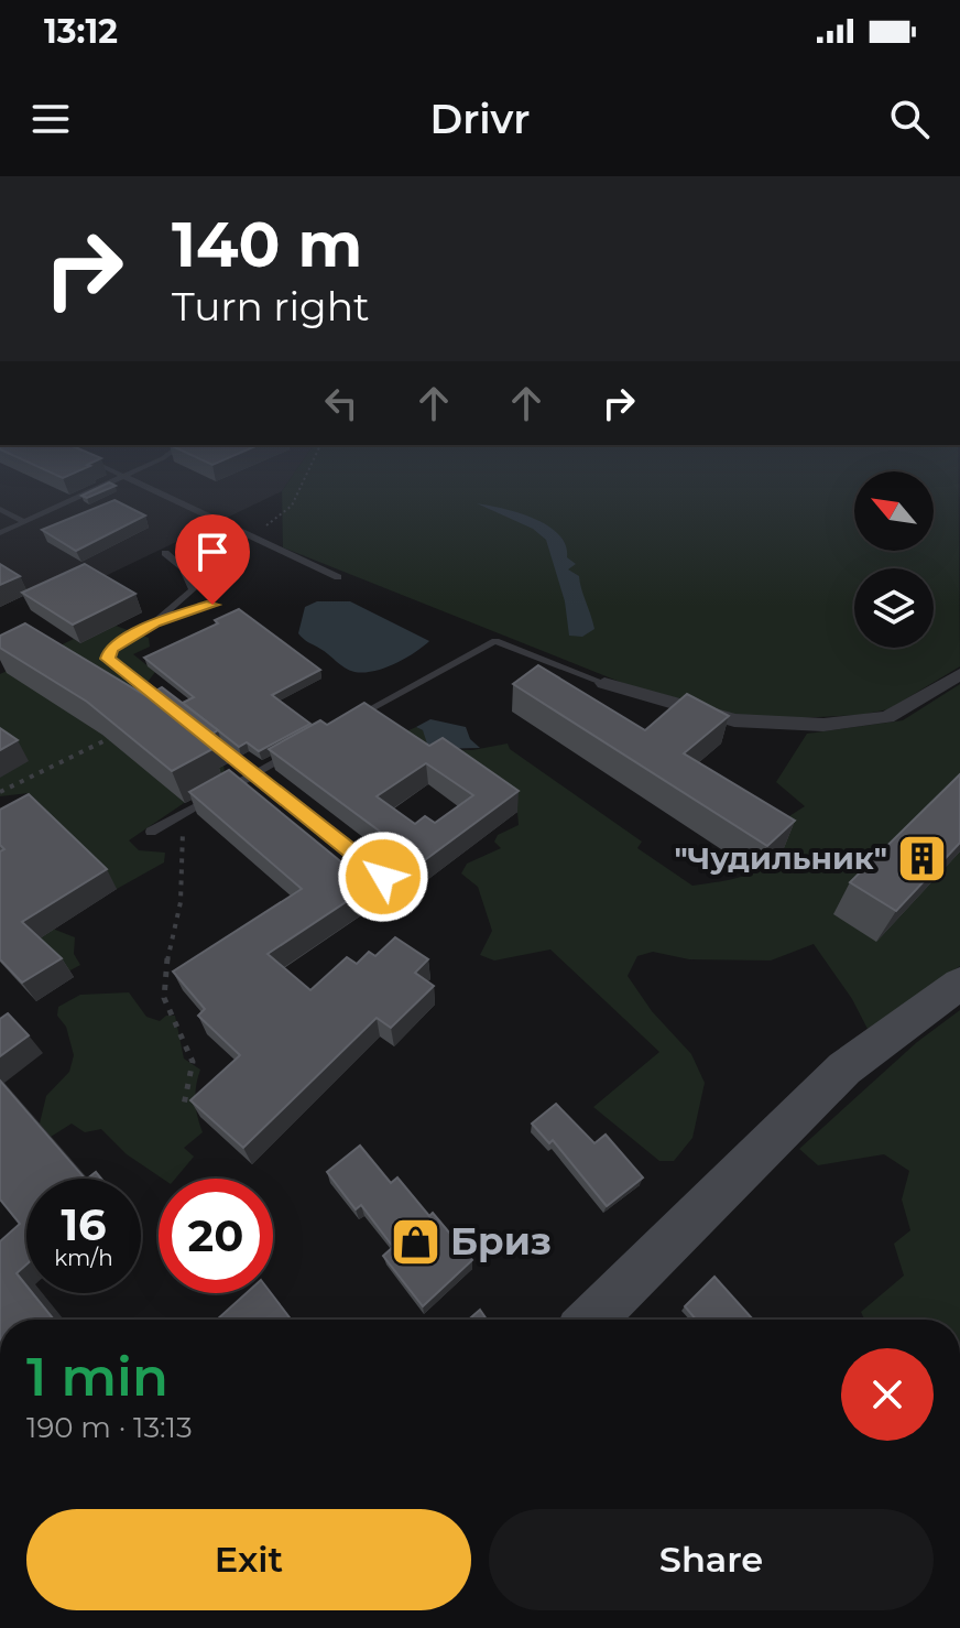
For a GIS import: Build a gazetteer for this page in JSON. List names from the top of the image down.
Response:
{
  "places": {
    "building": ["\"Чудильник\""],
    "shop": ["Бриз"]
  },
  "north": "top left",
  "page": {
    "status": "13:12",
    "header": "Drivr",
    "turn": ["140 m", "Turn right"],
    "speed": "16 km/h",
    "limit": "20",
    "heading": ["1 min", "190 m · 13:13"],
    "buttons": ["Exit", "Share"]
  }
}
